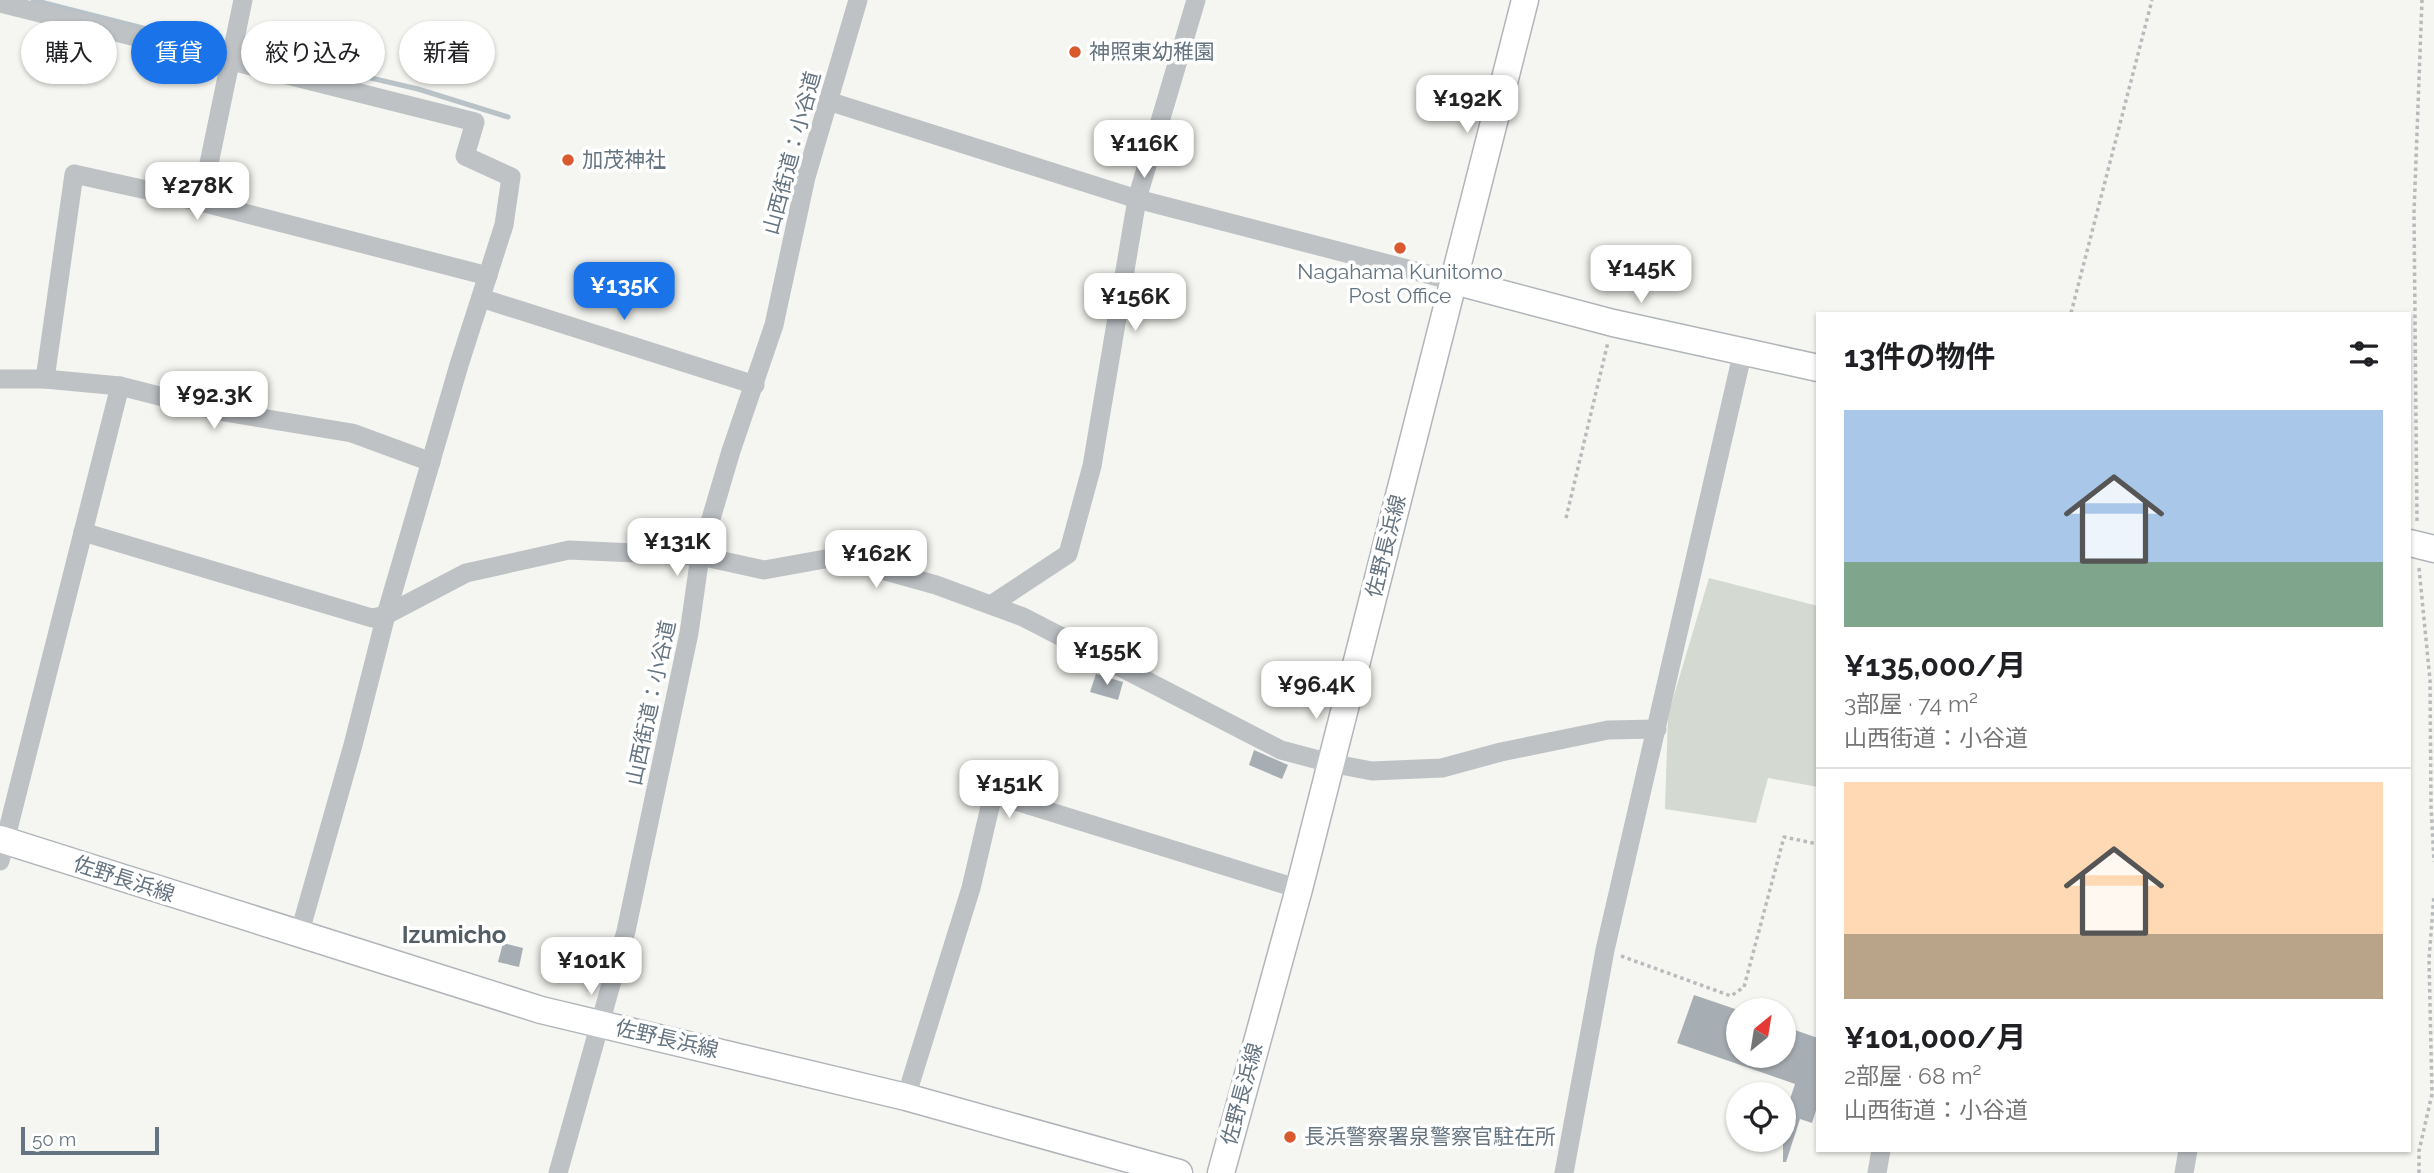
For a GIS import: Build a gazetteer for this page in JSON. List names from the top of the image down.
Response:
{
  "streets": {
    "main road": ["佐野長浜線"],
    "street": ["山西街道：小谷道"]
  },
  "crossings": [
    ["山西街道：小谷道", "佐野長浜線"]
  ],
  "districts": ["Izumicho"],
  "places": [
    "神照東幼稚園",
    "加茂神社",
    "Nagahama Kunitomo Post Office",
    "長浜警察署泉警察官駐在所"
  ],
  "scale_bar": "50 m",
  "north": "top right",
  "page": {
    "chip": [
      "購入",
      "賃貸",
      "絞り込み",
      "新着"
    ],
    "price": [
      "¥192K",
      "¥116K",
      "¥278K",
      "¥145K",
      "¥135K",
      "¥156K",
      "¥92.3K",
      "¥131K",
      "¥162K",
      "¥155K",
      "¥96.4K",
      "¥151K",
      "¥101K"
    ],
    "heading": "13件の物件",
    "list": [
      {
        "name": "¥135,000/月",
        "note": "3部屋 · 74 m² · 山西街道：小谷道"
      },
      {
        "name": "¥101,000/月",
        "note": "2部屋 · 68 m² · 山西街道：小谷道"
      }
    ],
    "scale": "50 m"
  }
}
